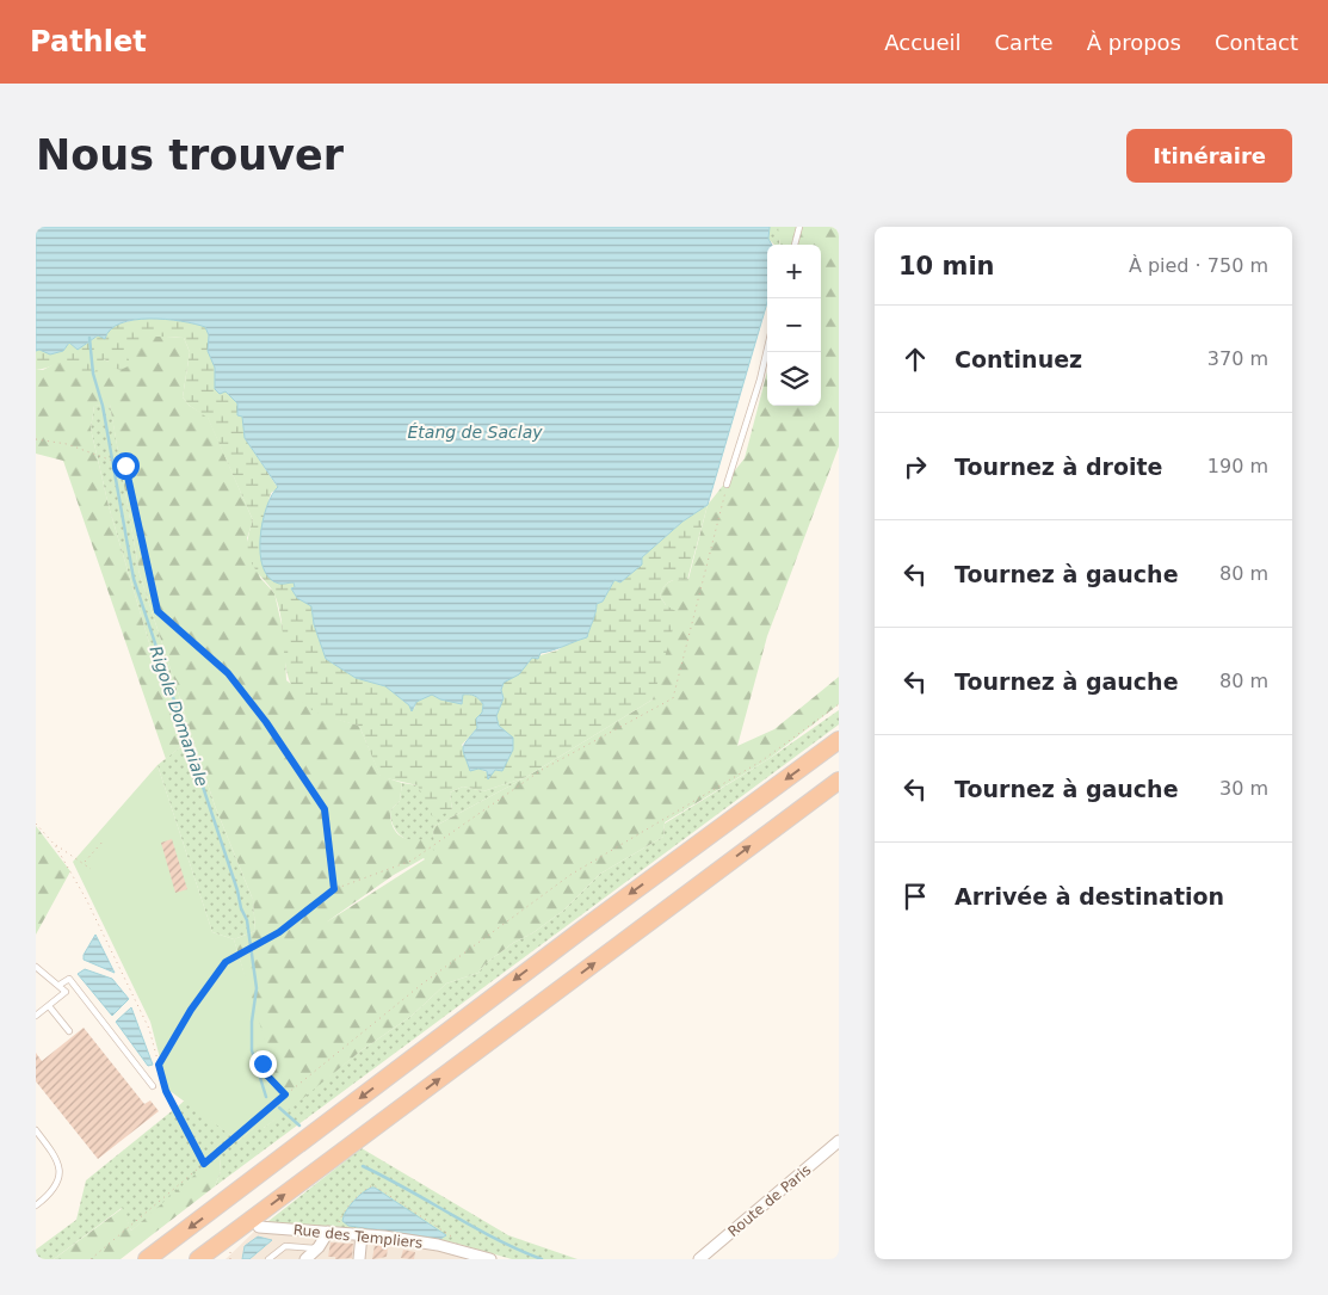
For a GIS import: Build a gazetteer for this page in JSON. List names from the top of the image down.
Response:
{
  "streets": {
    "street": ["Route de Paris", "Rue des Templiers"]
  },
  "water": ["Étang de Saclay", "Rigole Domaniale"],
  "page": {
    "header": "Pathlet",
    "nav": [
      "Accueil",
      "Carte",
      "À propos",
      "Contact"
    ],
    "buttons": "Itinéraire",
    "title": "Nous trouver",
    "heading": ["10 min", "À pied · 750 m"],
    "map_buttons": ["+", "−"],
    "list": [
      ["Continuez", "370 m"],
      ["Tournez à droite", "190 m"],
      ["Tournez à gauche", "80 m"],
      ["Tournez à gauche", "80 m"],
      ["Tournez à gauche", "30 m"],
      "Arrivée à destination"
    ]
  }
}
